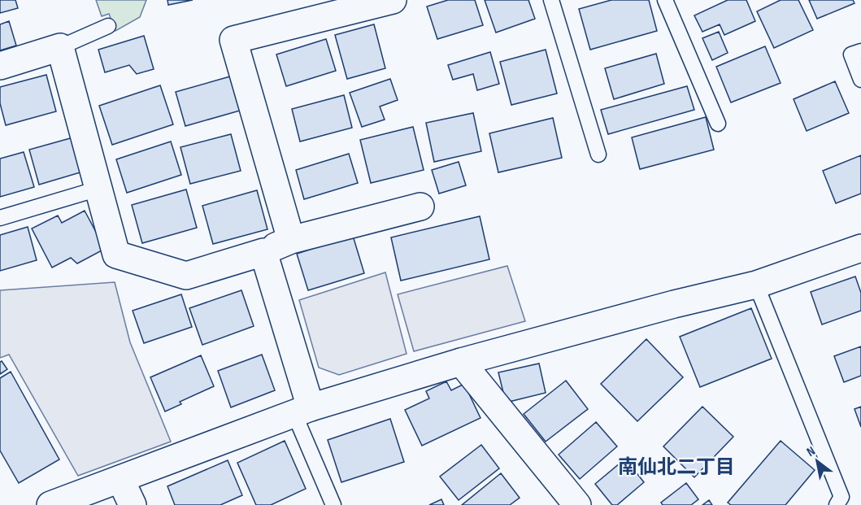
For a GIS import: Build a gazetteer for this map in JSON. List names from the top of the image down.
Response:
{
  "districts": ["南仙北二丁目"],
  "north": "top left"
}
